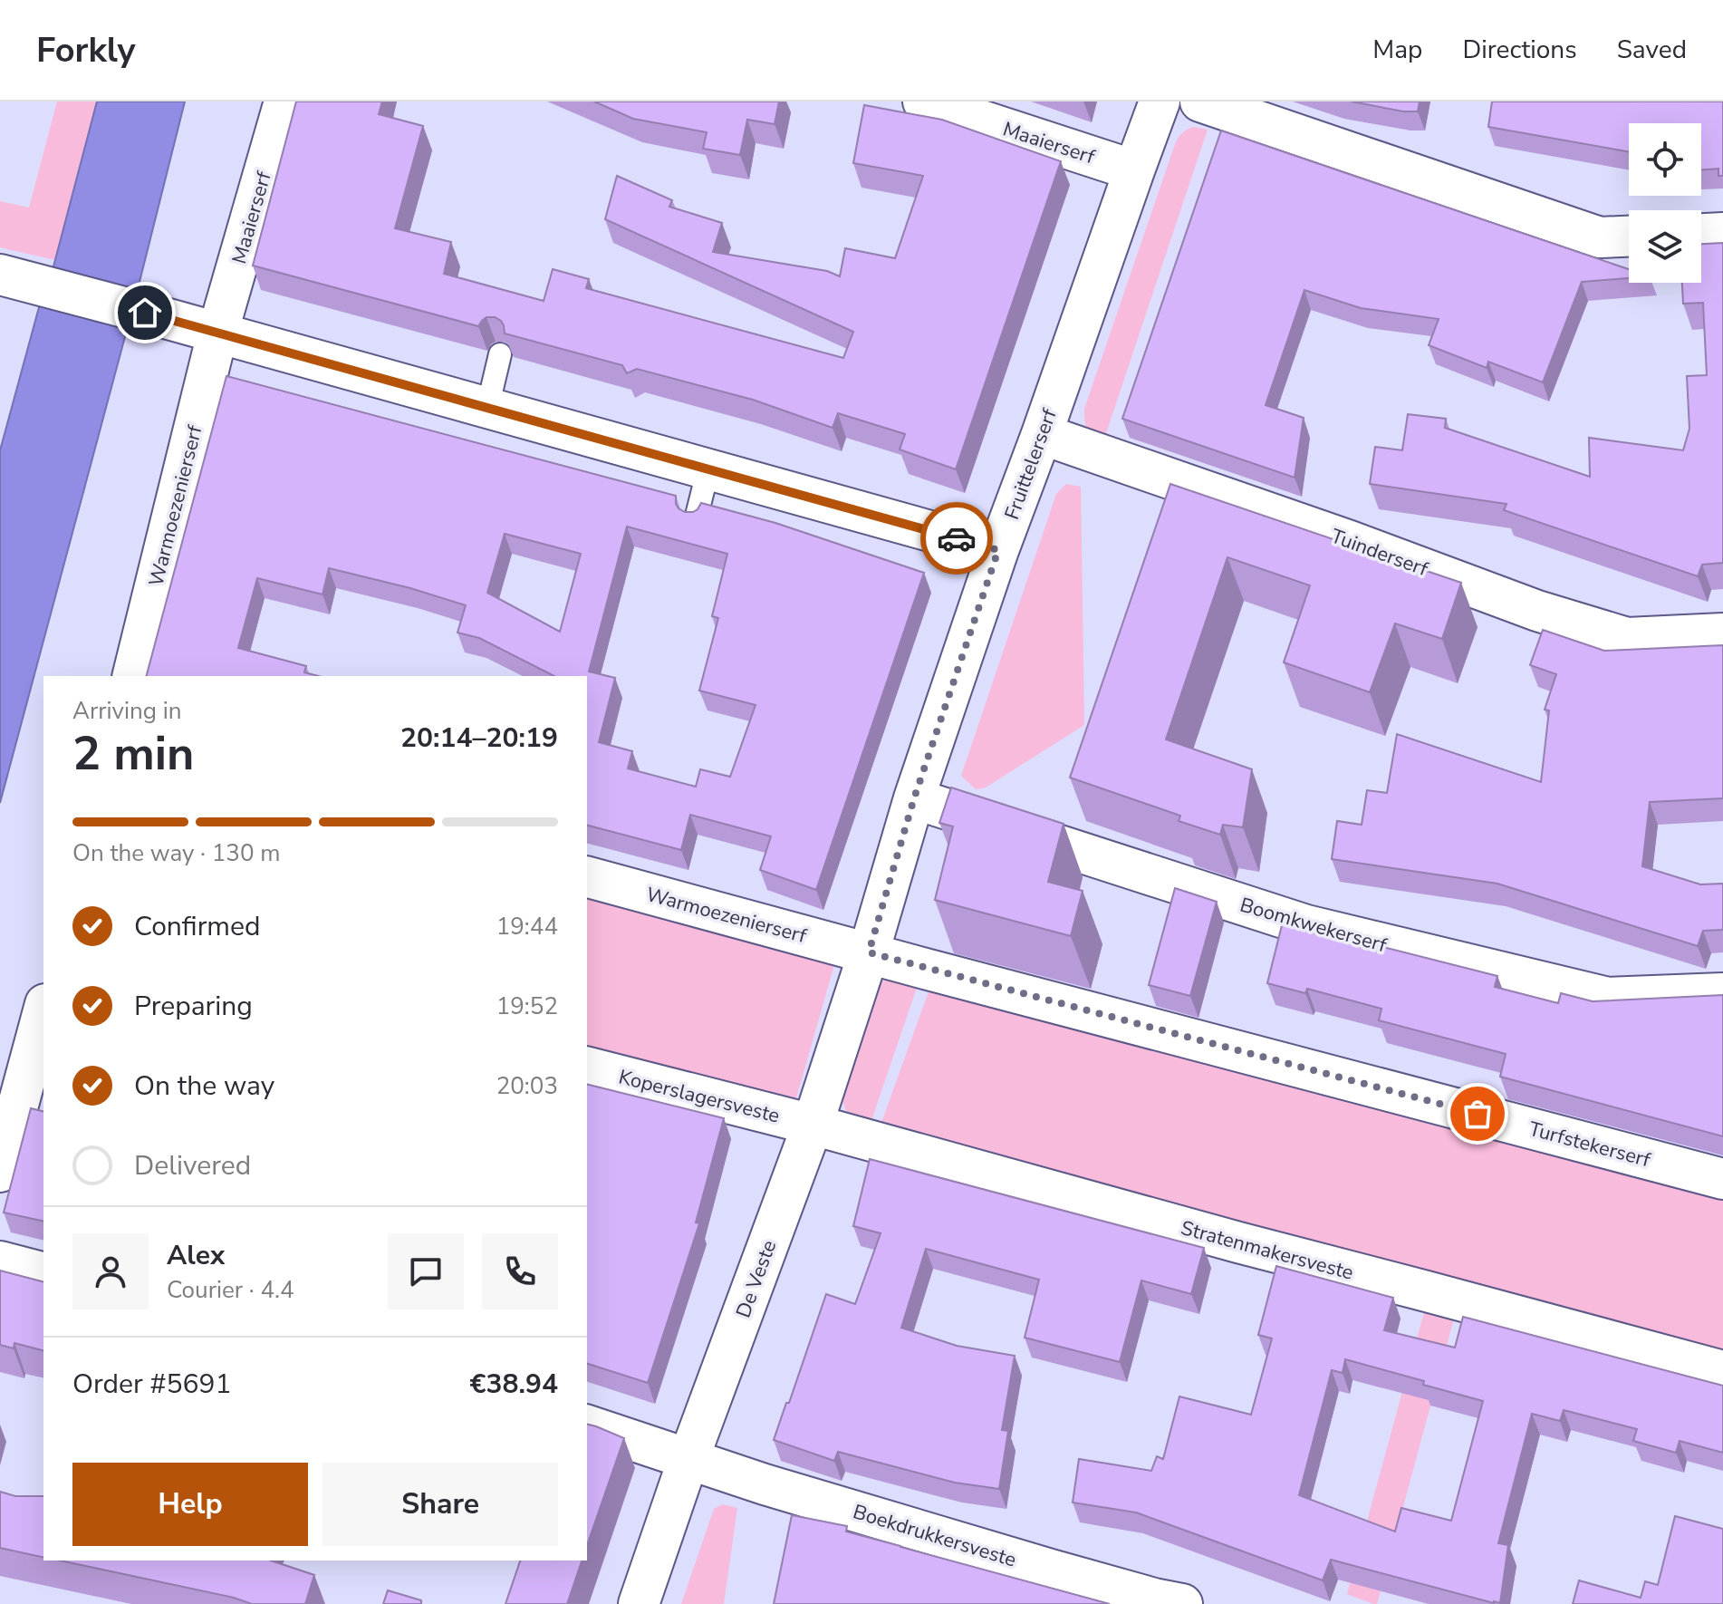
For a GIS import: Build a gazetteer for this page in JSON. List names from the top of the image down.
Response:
{
  "streets": {
    "street": [
      "Maaierserf",
      "Fruittelerserf",
      "Warmoezenierserf",
      "Tuinderserf",
      "Boomkwekerserf",
      "Koperslagersveste",
      "Turfstekerserf",
      "Stratenmakersveste",
      "De Veste",
      "Boekdrukkersveste"
    ]
  },
  "crossings": [
    ["Maaierserf", "Fruittelerserf"],
    ["Maaierserf", "Warmoezenierserf"],
    ["Fruittelerserf", "Warmoezenierserf"],
    ["Fruittelerserf", "Tuinderserf"],
    ["Fruittelerserf", "Boomkwekerserf"],
    ["Fruittelerserf", "Turfstekerserf"],
    ["Fruittelerserf", "De Veste"],
    ["Warmoezenierserf", "Turfstekerserf"],
    ["Warmoezenierserf", "De Veste"],
    ["Koperslagersveste", "Stratenmakersveste"],
    ["Koperslagersveste", "De Veste"],
    ["Turfstekerserf", "De Veste"],
    ["Stratenmakersveste", "De Veste"],
    ["De Veste", "Boekdrukkersveste"]
  ],
  "page": {
    "header": "Forkly",
    "nav": ["Map", "Directions", "Saved"],
    "heading": ["2 min", "Arriving in", "20:14–20:19"],
    "panel": [
      "Alex",
      "Courier · 4.4",
      "Order #5691",
      "€38.94"
    ],
    "bar": "On the way · 130 m",
    "list": [
      ["Confirmed", "19:44"],
      ["Preparing", "19:52"],
      ["On the way", "20:03"],
      "Delivered"
    ],
    "buttons": ["Help", "Share"]
  }
}
